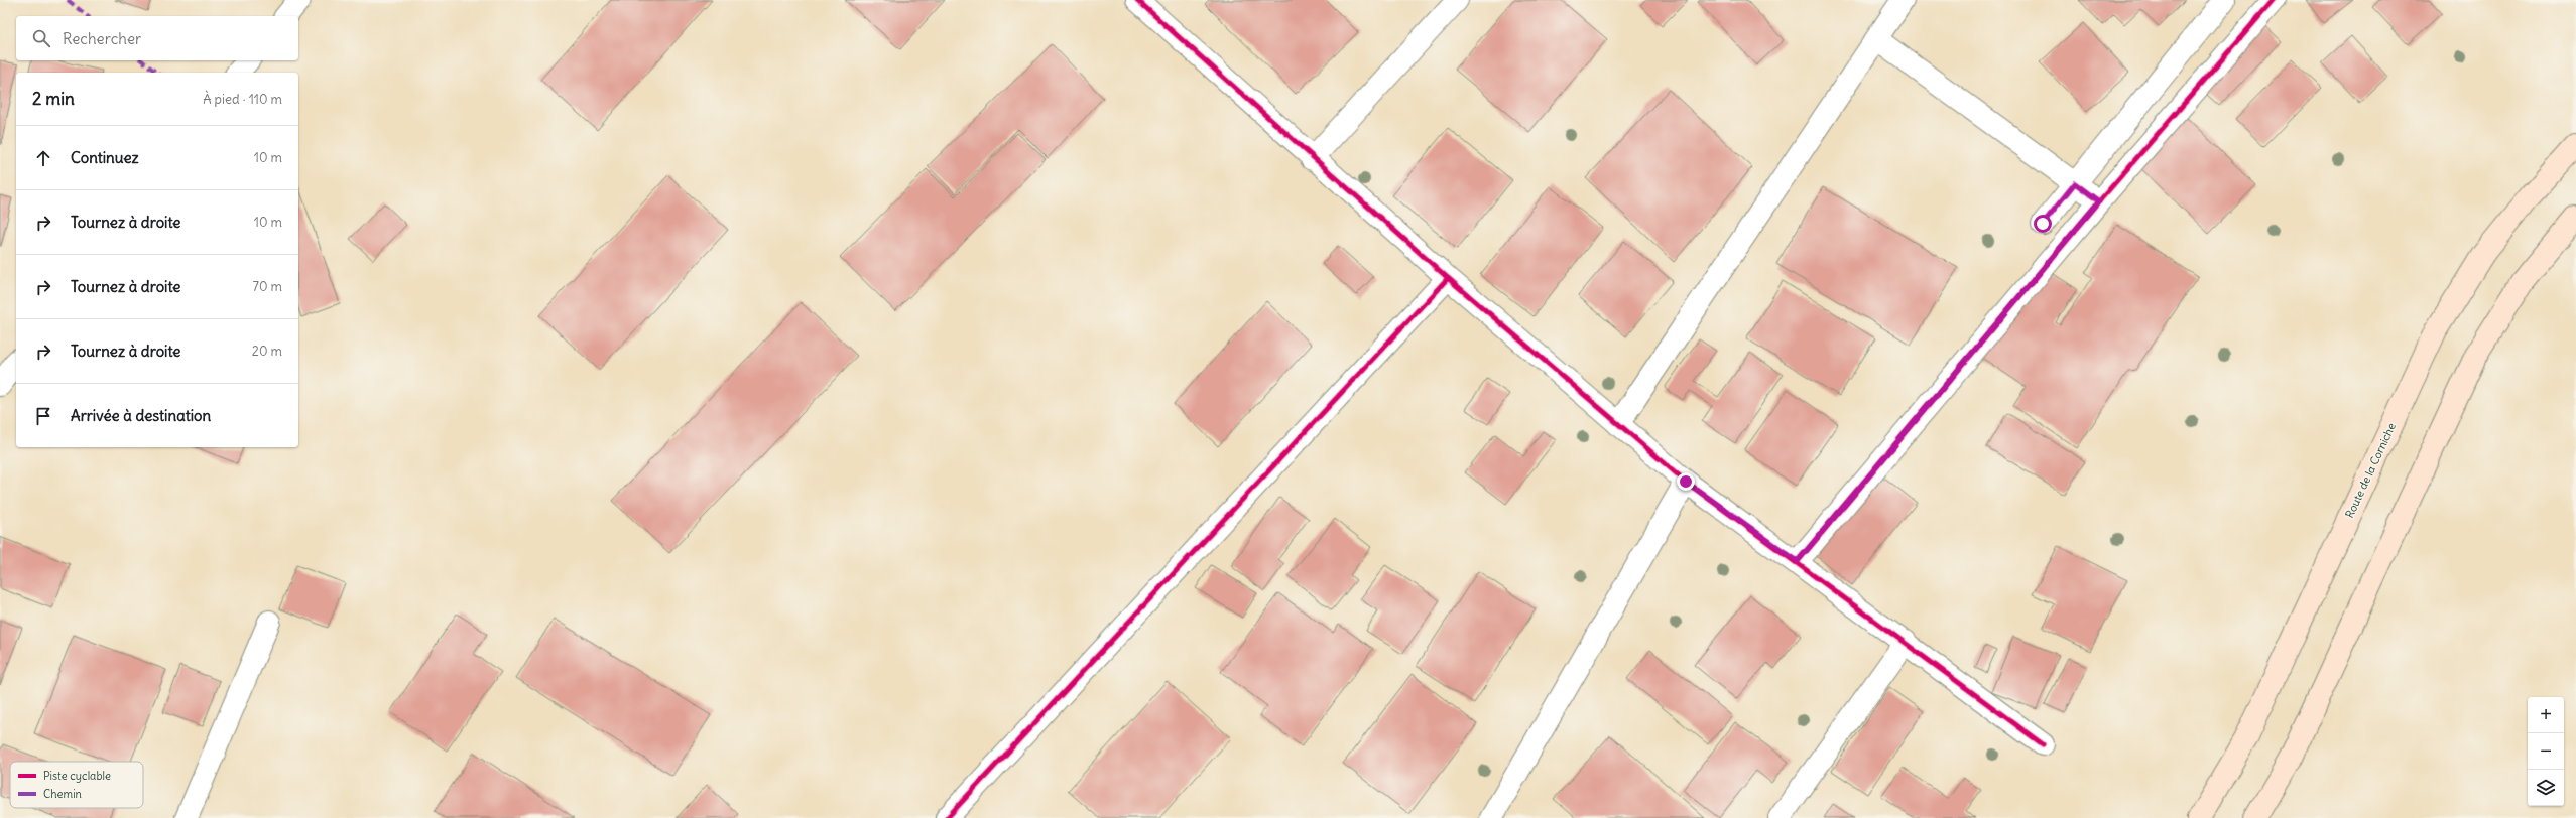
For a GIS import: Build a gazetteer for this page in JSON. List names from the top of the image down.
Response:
{
  "streets": {
    "main road": ["Route de la Corniche"]
  },
  "legend": ["Piste cyclable", "Chemin"],
  "page": {
    "search": "Rechercher",
    "heading": ["2 min", "À pied · 110 m"],
    "list": [
      ["Continuez", "10 m"],
      ["Tournez à droite", "10 m"],
      ["Tournez à droite", "70 m"],
      ["Tournez à droite", "20 m"],
      "Arrivée à destination"
    ],
    "map_buttons": ["+", "−"]
  }
}
